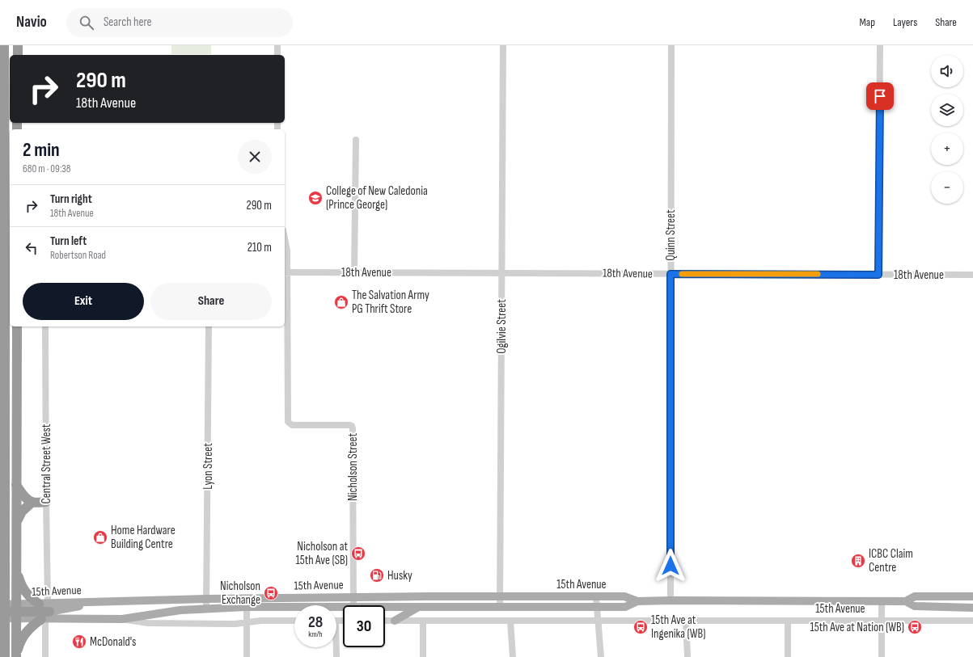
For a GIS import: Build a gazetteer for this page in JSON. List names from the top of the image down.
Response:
{
  "streets": {
    "main road": ["15th Avenue"],
    "street": [
      "Quinn Street",
      "18th Avenue",
      "Ogilvie Street",
      "Central Street West",
      "Lyon Street",
      "Nicholson Street"
    ]
  },
  "crossings": [
    ["Quinn Street", "18th Avenue"],
    ["Quinn Street", "15th Avenue"],
    ["18th Avenue", "Ogilvie Street"],
    ["18th Avenue", "Nicholson Street"],
    ["Ogilvie Street", "15th Avenue"],
    ["Central Street West", "15th Avenue"],
    ["Lyon Street", "15th Avenue"],
    ["Nicholson Street", "15th Avenue"]
  ],
  "places": {
    "school or university": ["College of New Caledonia (Prince George)"],
    "shop": ["The Salvation Army PG Thrift Store", "Home Hardware Building Centre"],
    "bus stop": [
      "Nicholson at 15th Ave (SB)",
      "Nicholson Exchange",
      "15th Ave at Ingenika (WB)",
      "15th Ave at Nation (WB)"
    ],
    "building": ["ICBC Claim Centre"],
    "fuel station": ["Husky"],
    "restaurant": ["McDonald's"]
  },
  "page": {
    "header": "Navio",
    "search": "Search here",
    "nav": ["Map", "Layers", "Share"],
    "map_buttons": ["+", "−"],
    "turn": ["290 m", "18th Avenue"],
    "heading": ["2 min", "680 m · 09:38"],
    "list": [
      {
        "name": "Turn right",
        "note": "18th Avenue",
        "value": "290 m"
      },
      {
        "name": "Turn left",
        "note": "Robertson Road",
        "value": "210 m"
      }
    ],
    "buttons": ["Exit", "Share"],
    "speed": "28 km/h",
    "limit": "30"
  }
}
